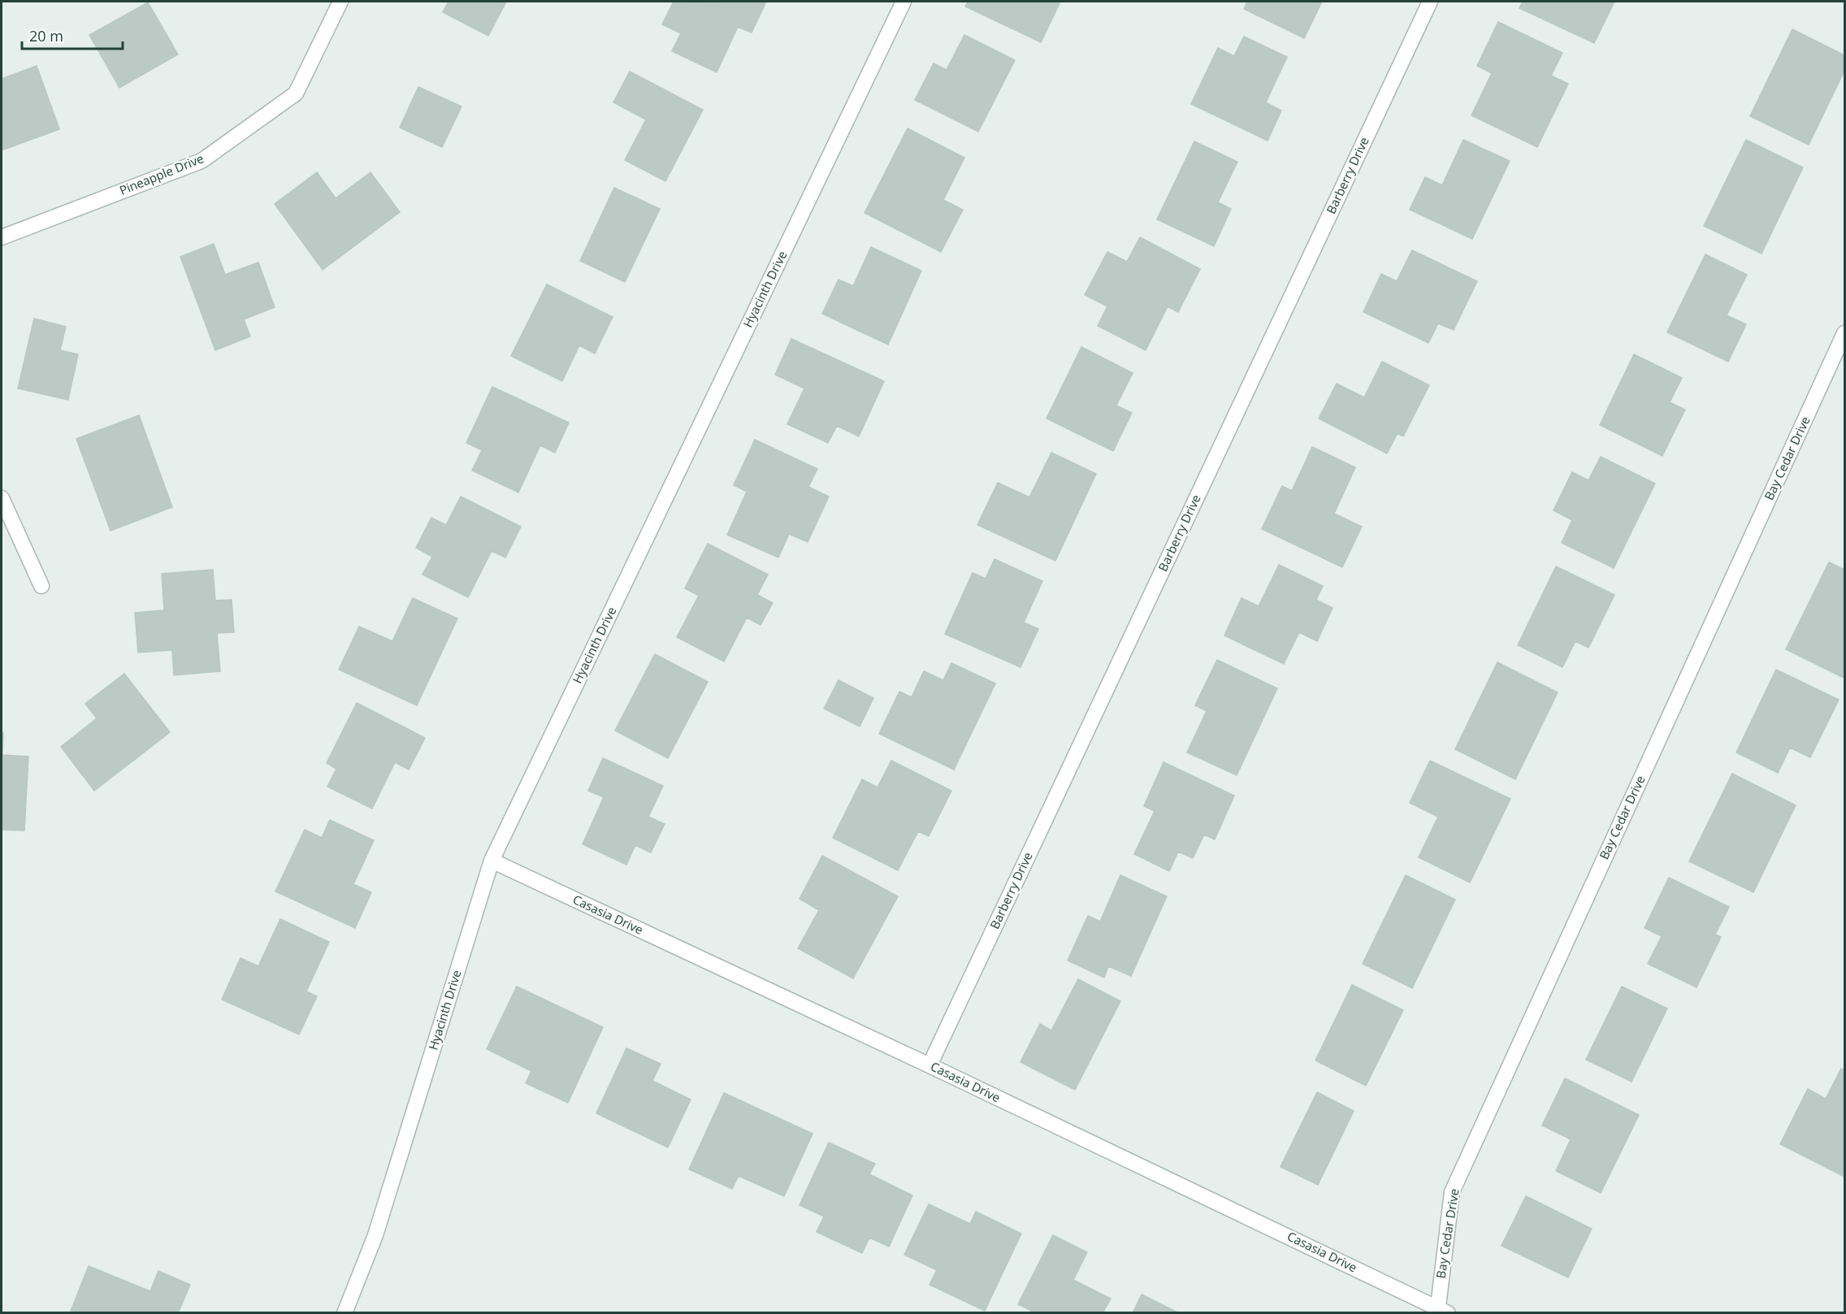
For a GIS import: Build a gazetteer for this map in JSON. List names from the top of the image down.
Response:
{
  "streets": {
    "street": [
      "Pineapple Drive",
      "Barberry Drive",
      "Hyacinth Drive",
      "Bay Cedar Drive",
      "Casasia Drive"
    ]
  },
  "crossings": [
    ["Barberry Drive", "Casasia Drive"],
    ["Hyacinth Drive", "Casasia Drive"],
    ["Bay Cedar Drive", "Casasia Drive"]
  ],
  "scale_bar": "20 m"
}
